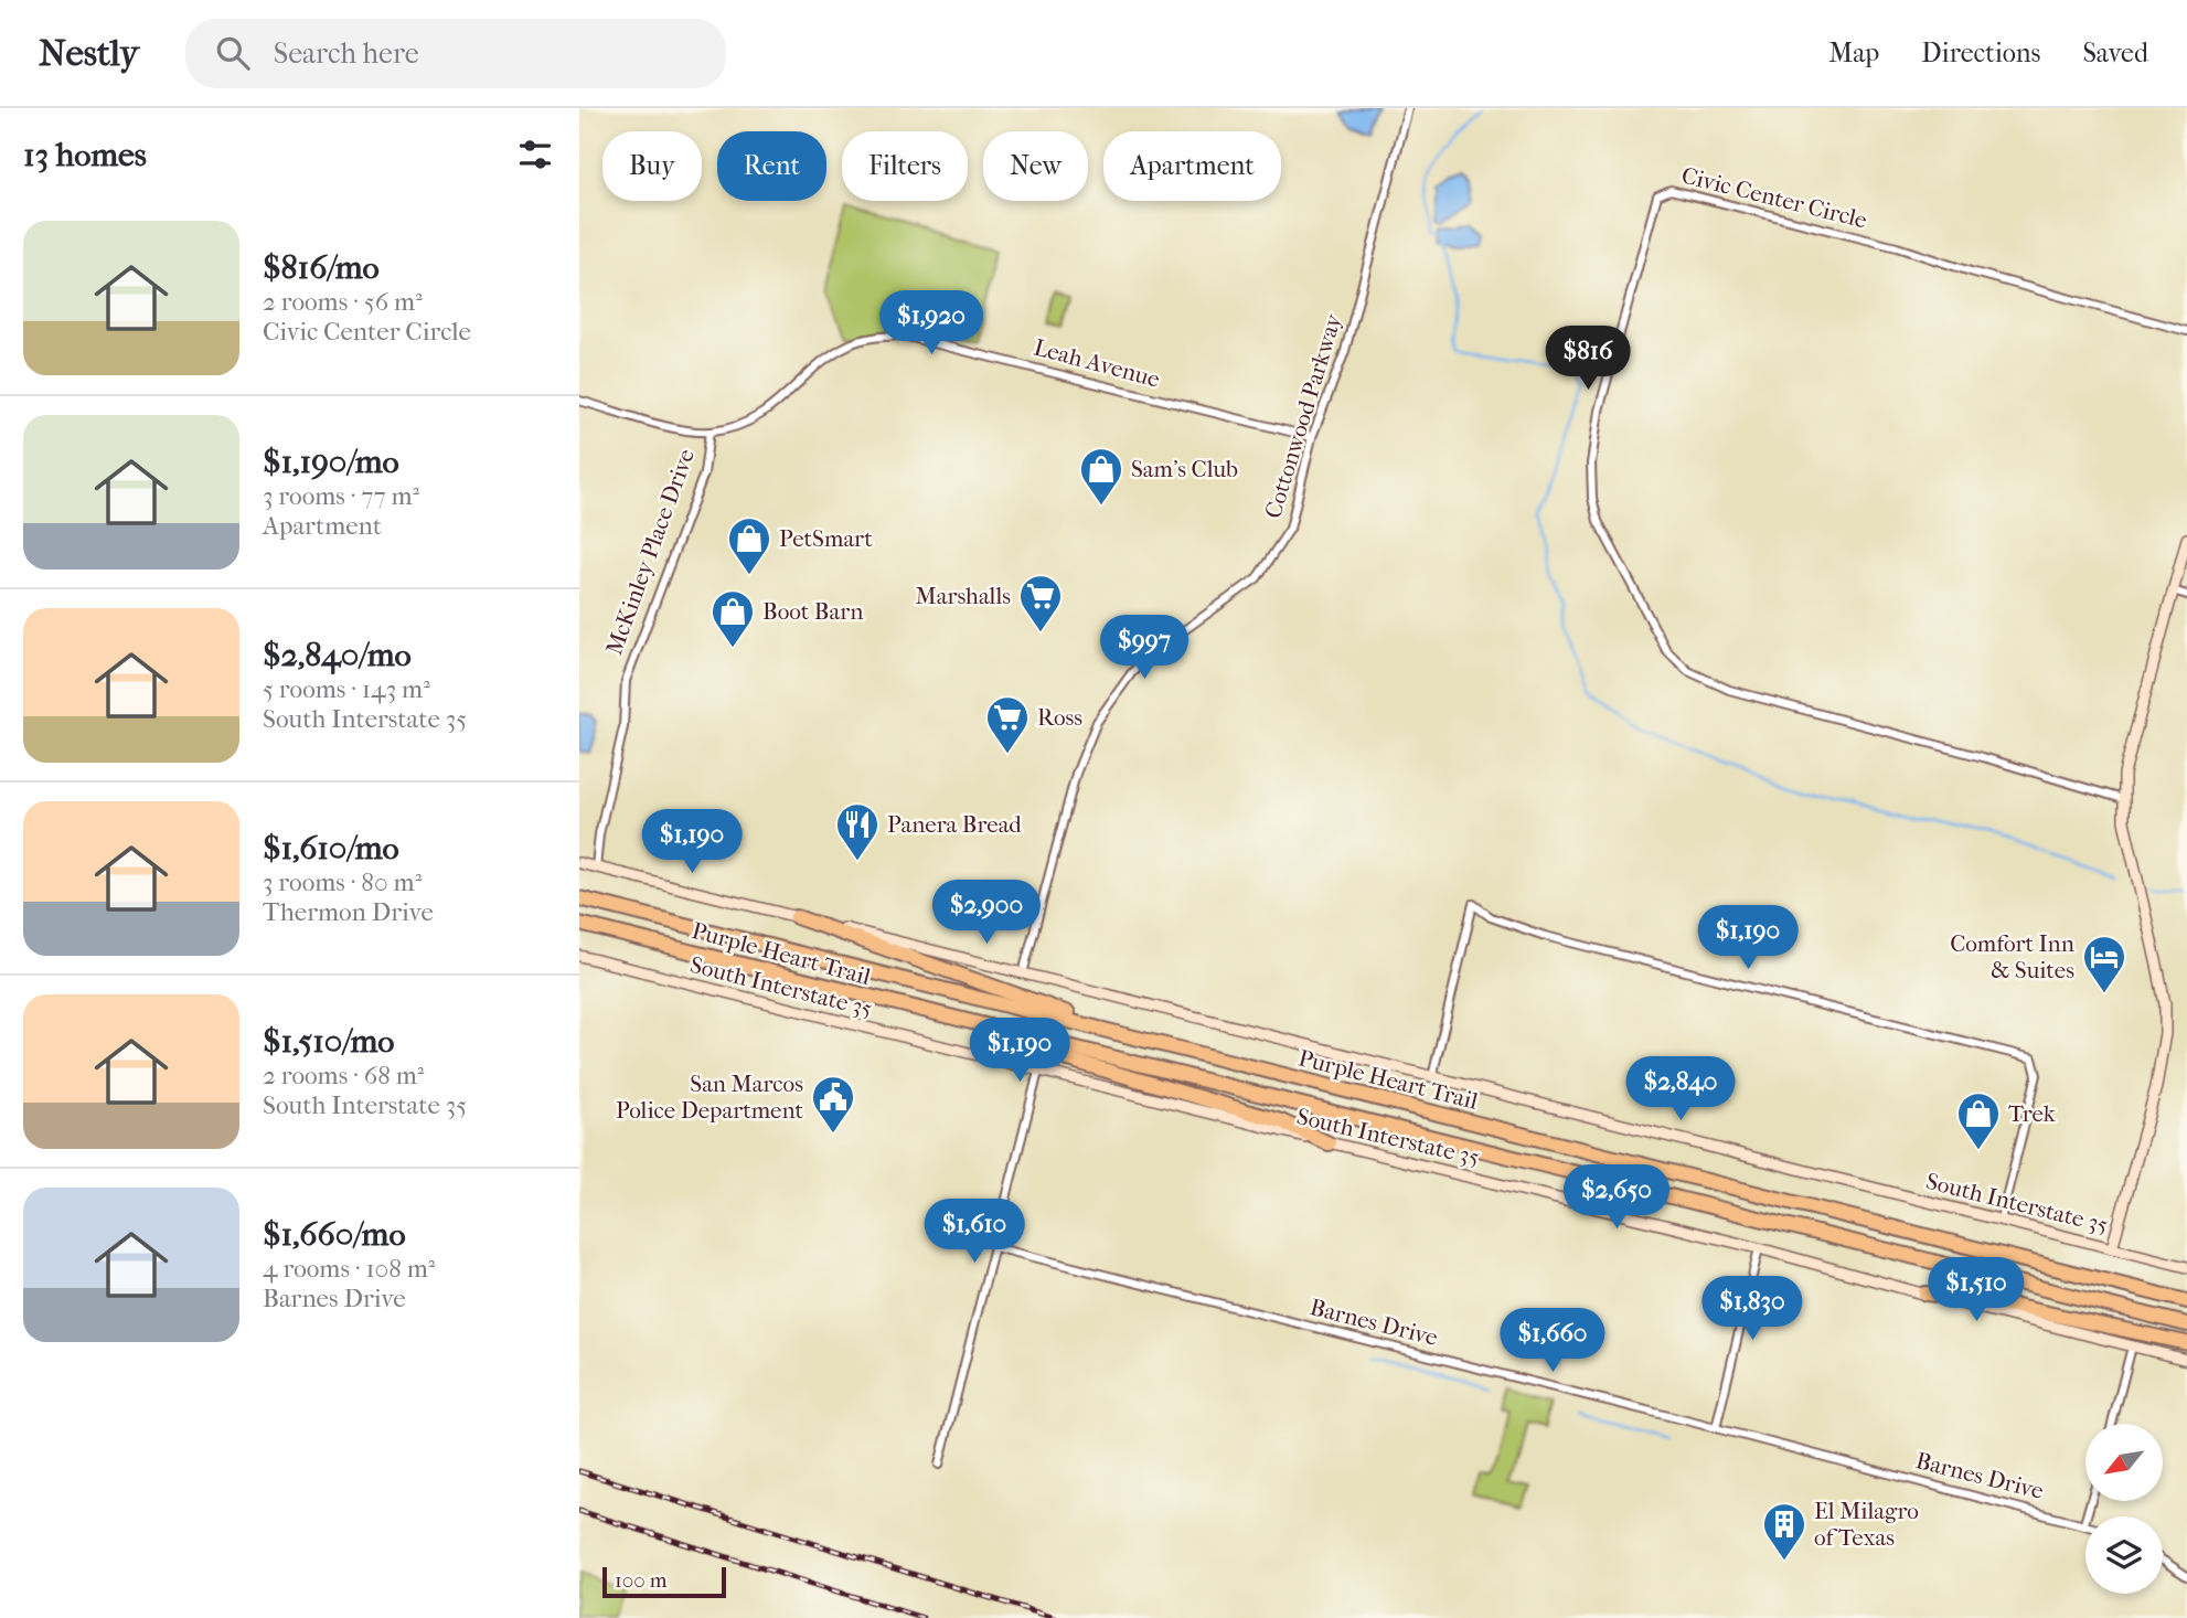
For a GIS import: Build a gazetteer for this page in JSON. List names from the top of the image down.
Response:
{
  "streets": {
    "highway": ["Purple Heart Trail"],
    "main road": ["South Interstate 35"],
    "street": [
      "Civic Center Circle",
      "Leah Avenue",
      "Cottonwood Parkway",
      "McKinley Place Drive",
      "Barnes Drive"
    ]
  },
  "crossings": [
    ["Leah Avenue", "Cottonwood Parkway"],
    ["Leah Avenue", "McKinley Place Drive"],
    ["Cottonwood Parkway", "South Interstate 35"],
    ["McKinley Place Drive", "South Interstate 35"]
  ],
  "places": {
    "shop": [
      "Sam's Club",
      "PetSmart",
      "Boot Barn",
      "Trek"
    ],
    "supermarket": ["Marshalls", "Ross"],
    "restaurant": ["Panera Bread"],
    "hotel": ["Comfort Inn & Suites"],
    "public building": ["San Marcos Police Department"],
    "building": ["El Milagro of Texas"]
  },
  "scale_bar": "100 m",
  "north": "bottom left",
  "page": {
    "header": "Nestly",
    "search": "Search here",
    "nav": ["Map", "Directions", "Saved"],
    "heading": "13 homes",
    "chip": [
      "Buy",
      "Rent",
      "Filters",
      "New",
      "Apartment"
    ],
    "list": [
      {
        "name": "$816/mo",
        "note": "2 rooms · 56 m² · Civic Center Circle"
      },
      {
        "name": "$1,190/mo",
        "note": "3 rooms · 77 m² · Apartment"
      },
      {
        "name": "$2,840/mo",
        "note": "5 rooms · 143 m² · South Interstate 35"
      },
      {
        "name": "$1,610/mo",
        "note": "3 rooms · 80 m² · Thermon Drive"
      },
      {
        "name": "$1,510/mo",
        "note": "2 rooms · 68 m² · South Interstate 35"
      },
      {
        "name": "$1,660/mo",
        "note": "4 rooms · 108 m² · Barnes Drive"
      }
    ],
    "price": [
      "$1,920",
      "$816",
      "$997",
      "$1,190",
      "$2,900",
      "$1,190",
      "$1,190",
      "$2,840",
      "$2,650",
      "$1,610",
      "$1,510",
      "$1,830",
      "$1,660"
    ],
    "scale": "100 m"
  }
}
